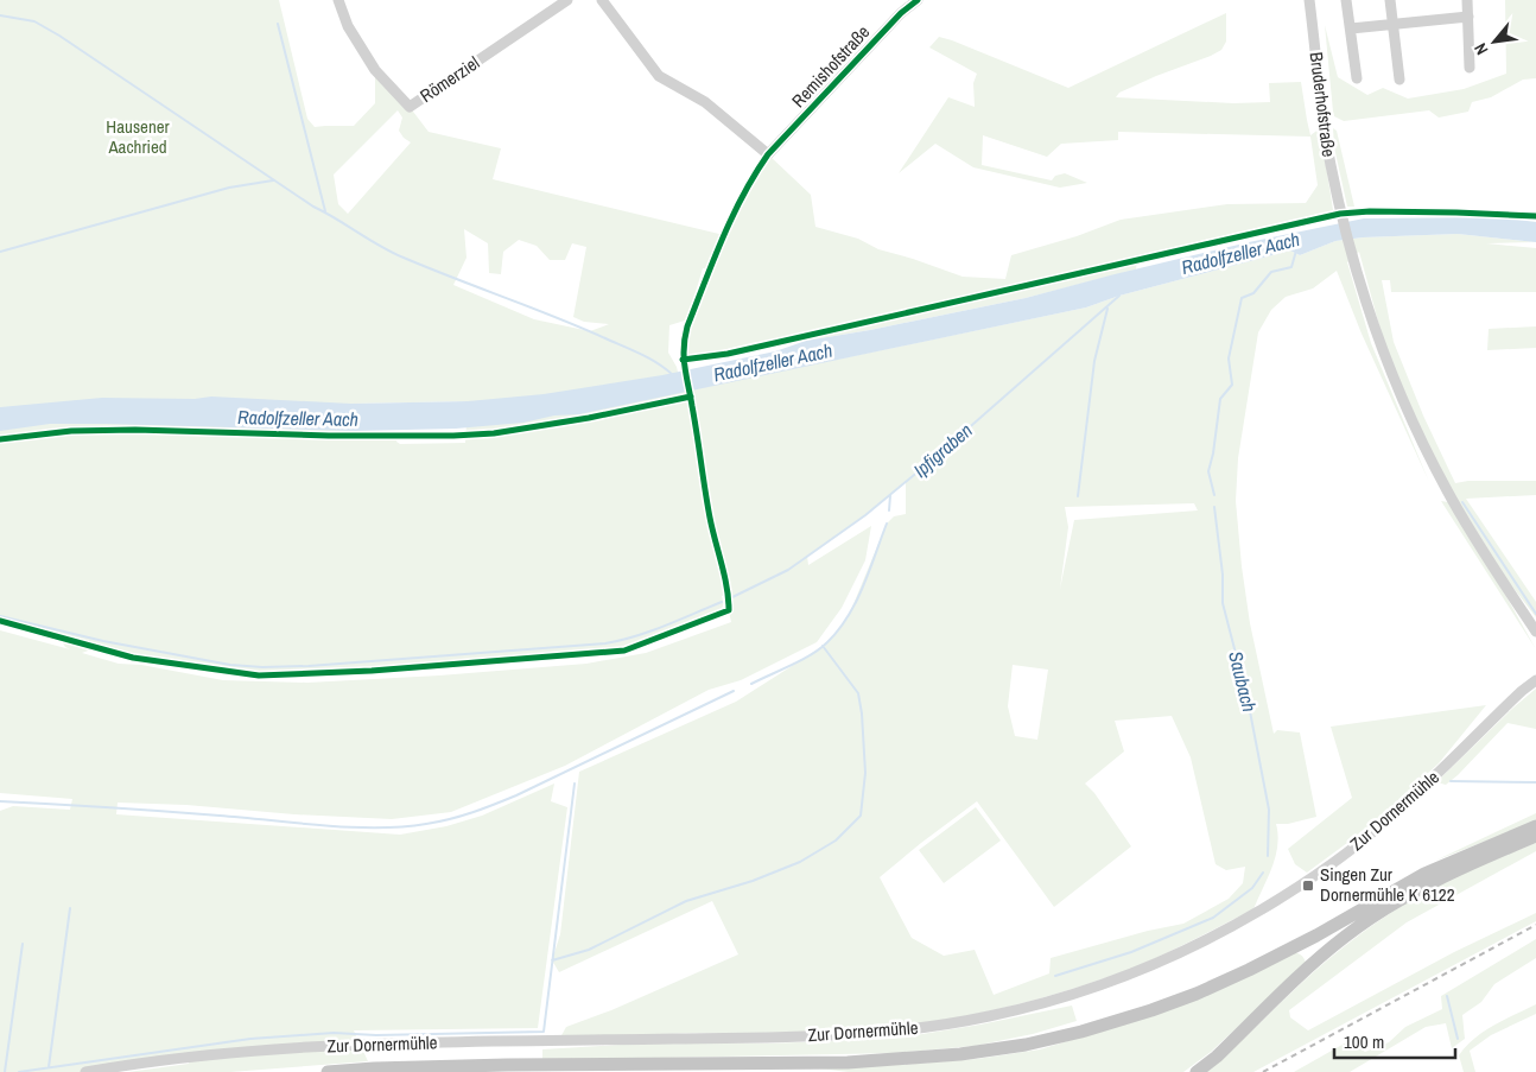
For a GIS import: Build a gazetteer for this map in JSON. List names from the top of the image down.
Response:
{
  "streets": {
    "street": [
      "Remishofstraße",
      "Römerziel",
      "Bruderhofstraße",
      "Zur Dornermühle"
    ]
  },
  "water": ["Radolfzeller Aach", "Ipfigraben", "Saubach"],
  "parks": ["Hausener Aachried"],
  "places": {
    "transit": ["Singen Zur Dornermühle K 6122"]
  },
  "scale_bar": "100 m",
  "north": "bottom left"
}
